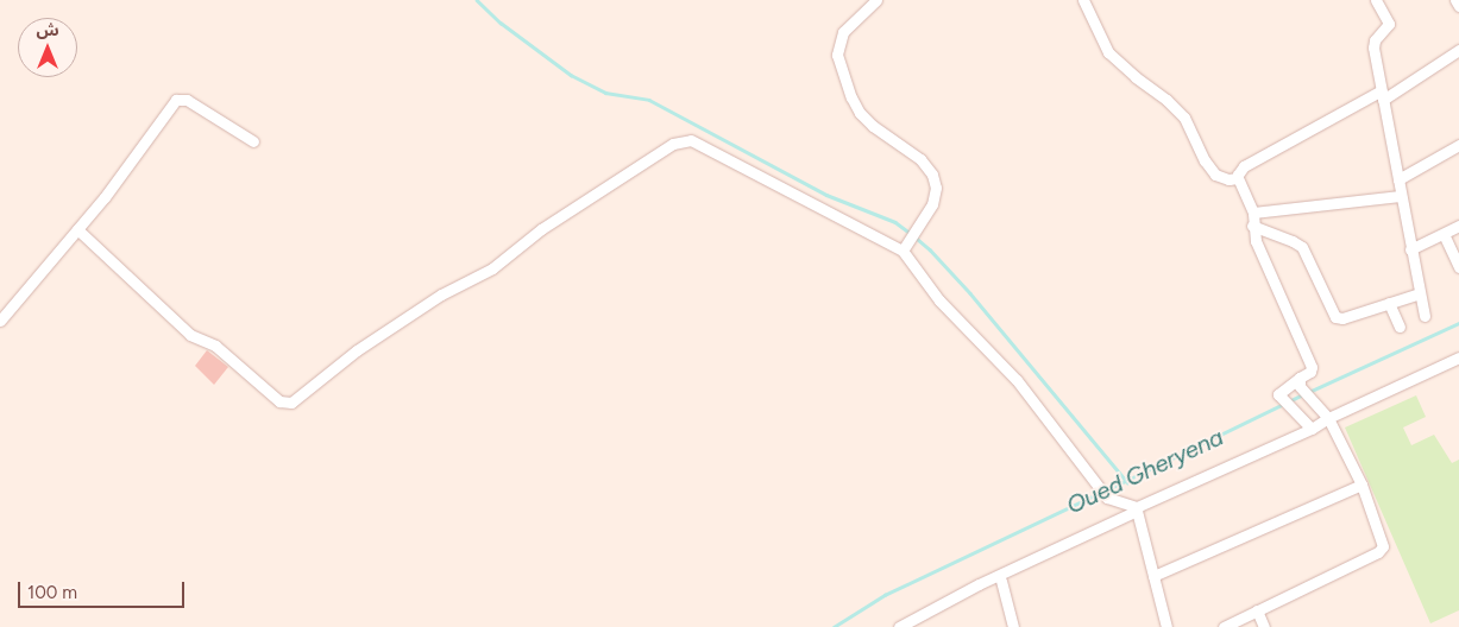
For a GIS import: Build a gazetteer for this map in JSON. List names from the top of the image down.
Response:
{
  "water": ["Oued Gheryena"],
  "scale_bar": "100 m",
  "north": "top"
}
